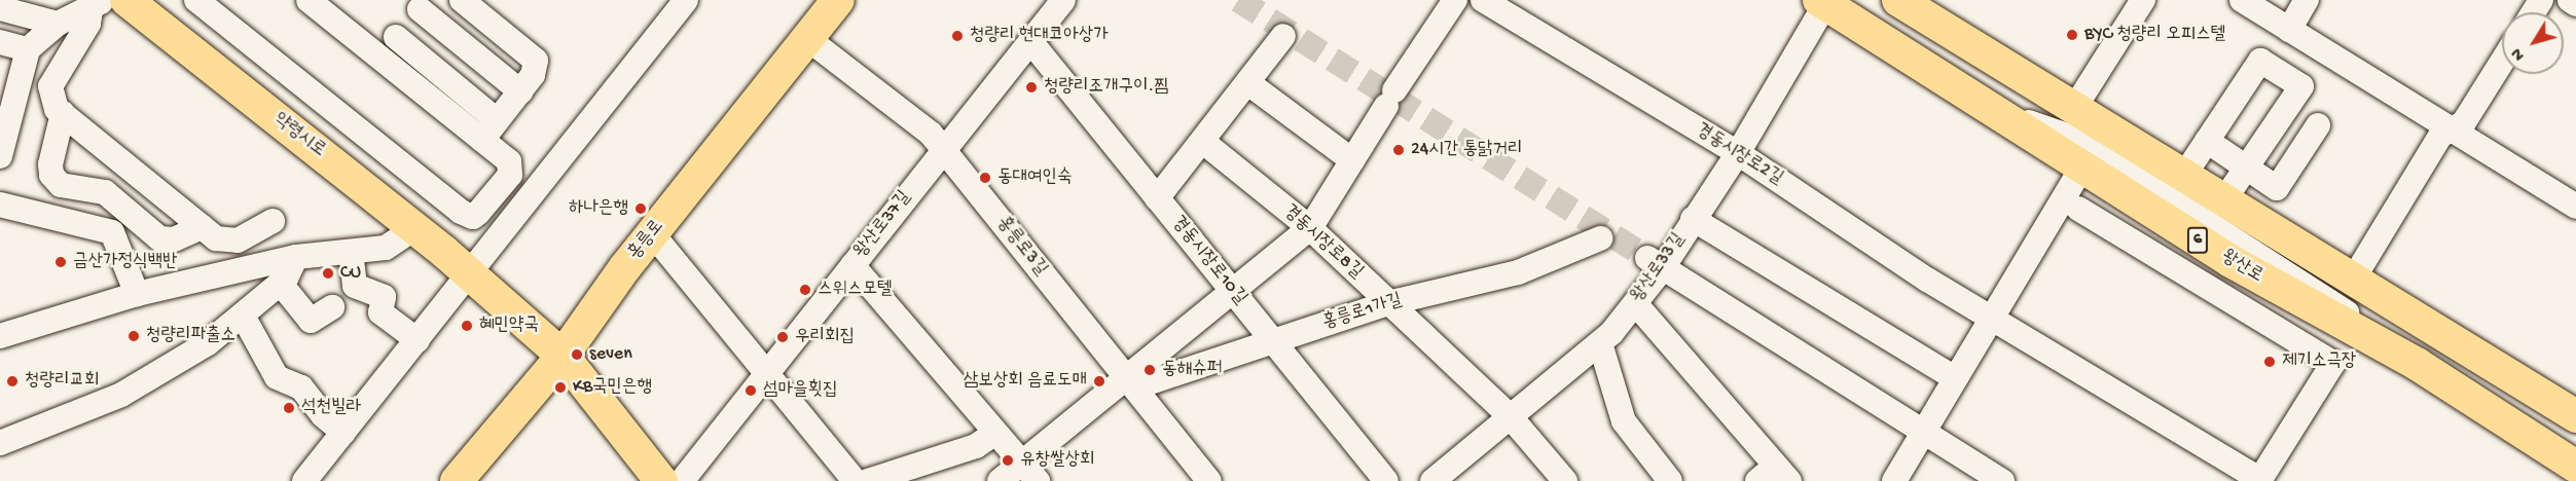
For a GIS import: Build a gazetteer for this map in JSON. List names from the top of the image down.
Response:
{
  "streets": {
    "main road": [
      "약령시로",
      "홍릉로",
      "6",
      "왕산로"
    ],
    "street": [
      "경동시장로2길",
      "왕산로37길",
      "경동시장로8길",
      "홍릉로3길",
      "경동시장로10길",
      "왕산로33길",
      "홍릉로1가길"
    ]
  },
  "crossings": [
    ["약령시로", "홍릉로"],
    ["경동시장로2길", "왕산로33길"],
    ["왕산로37길", "홍릉로3길"],
    ["왕산로37길", "경동시장로10길"],
    ["홍릉로", "홍릉로3길"],
    ["경동시장로8길", "왕산로33길"],
    ["경동시장로8길", "홍릉로1가길"],
    ["홍릉로3길", "홍릉로1가길"],
    ["경동시장로10길", "홍릉로1가길"],
    ["왕산로", "왕산로33길"]
  ],
  "places": [
    "BYC 청량리 오피스텔",
    "청량리 현대코아상가",
    "청량리조개구이.찜",
    "24시간 통닭거리",
    "동대여인숙",
    "하나은행",
    "금산가정식백반",
    "CU",
    "스위스모텔",
    "혜민약국",
    "청량리파출소",
    "우리회집",
    "seven",
    "제기소극장",
    "동해슈퍼",
    "청량리교회",
    "삼보상회 음료도매",
    "KB국민은행",
    "섬마을횟집",
    "석천빌라",
    "유창쌀상회"
  ],
  "north": "bottom left"
}
